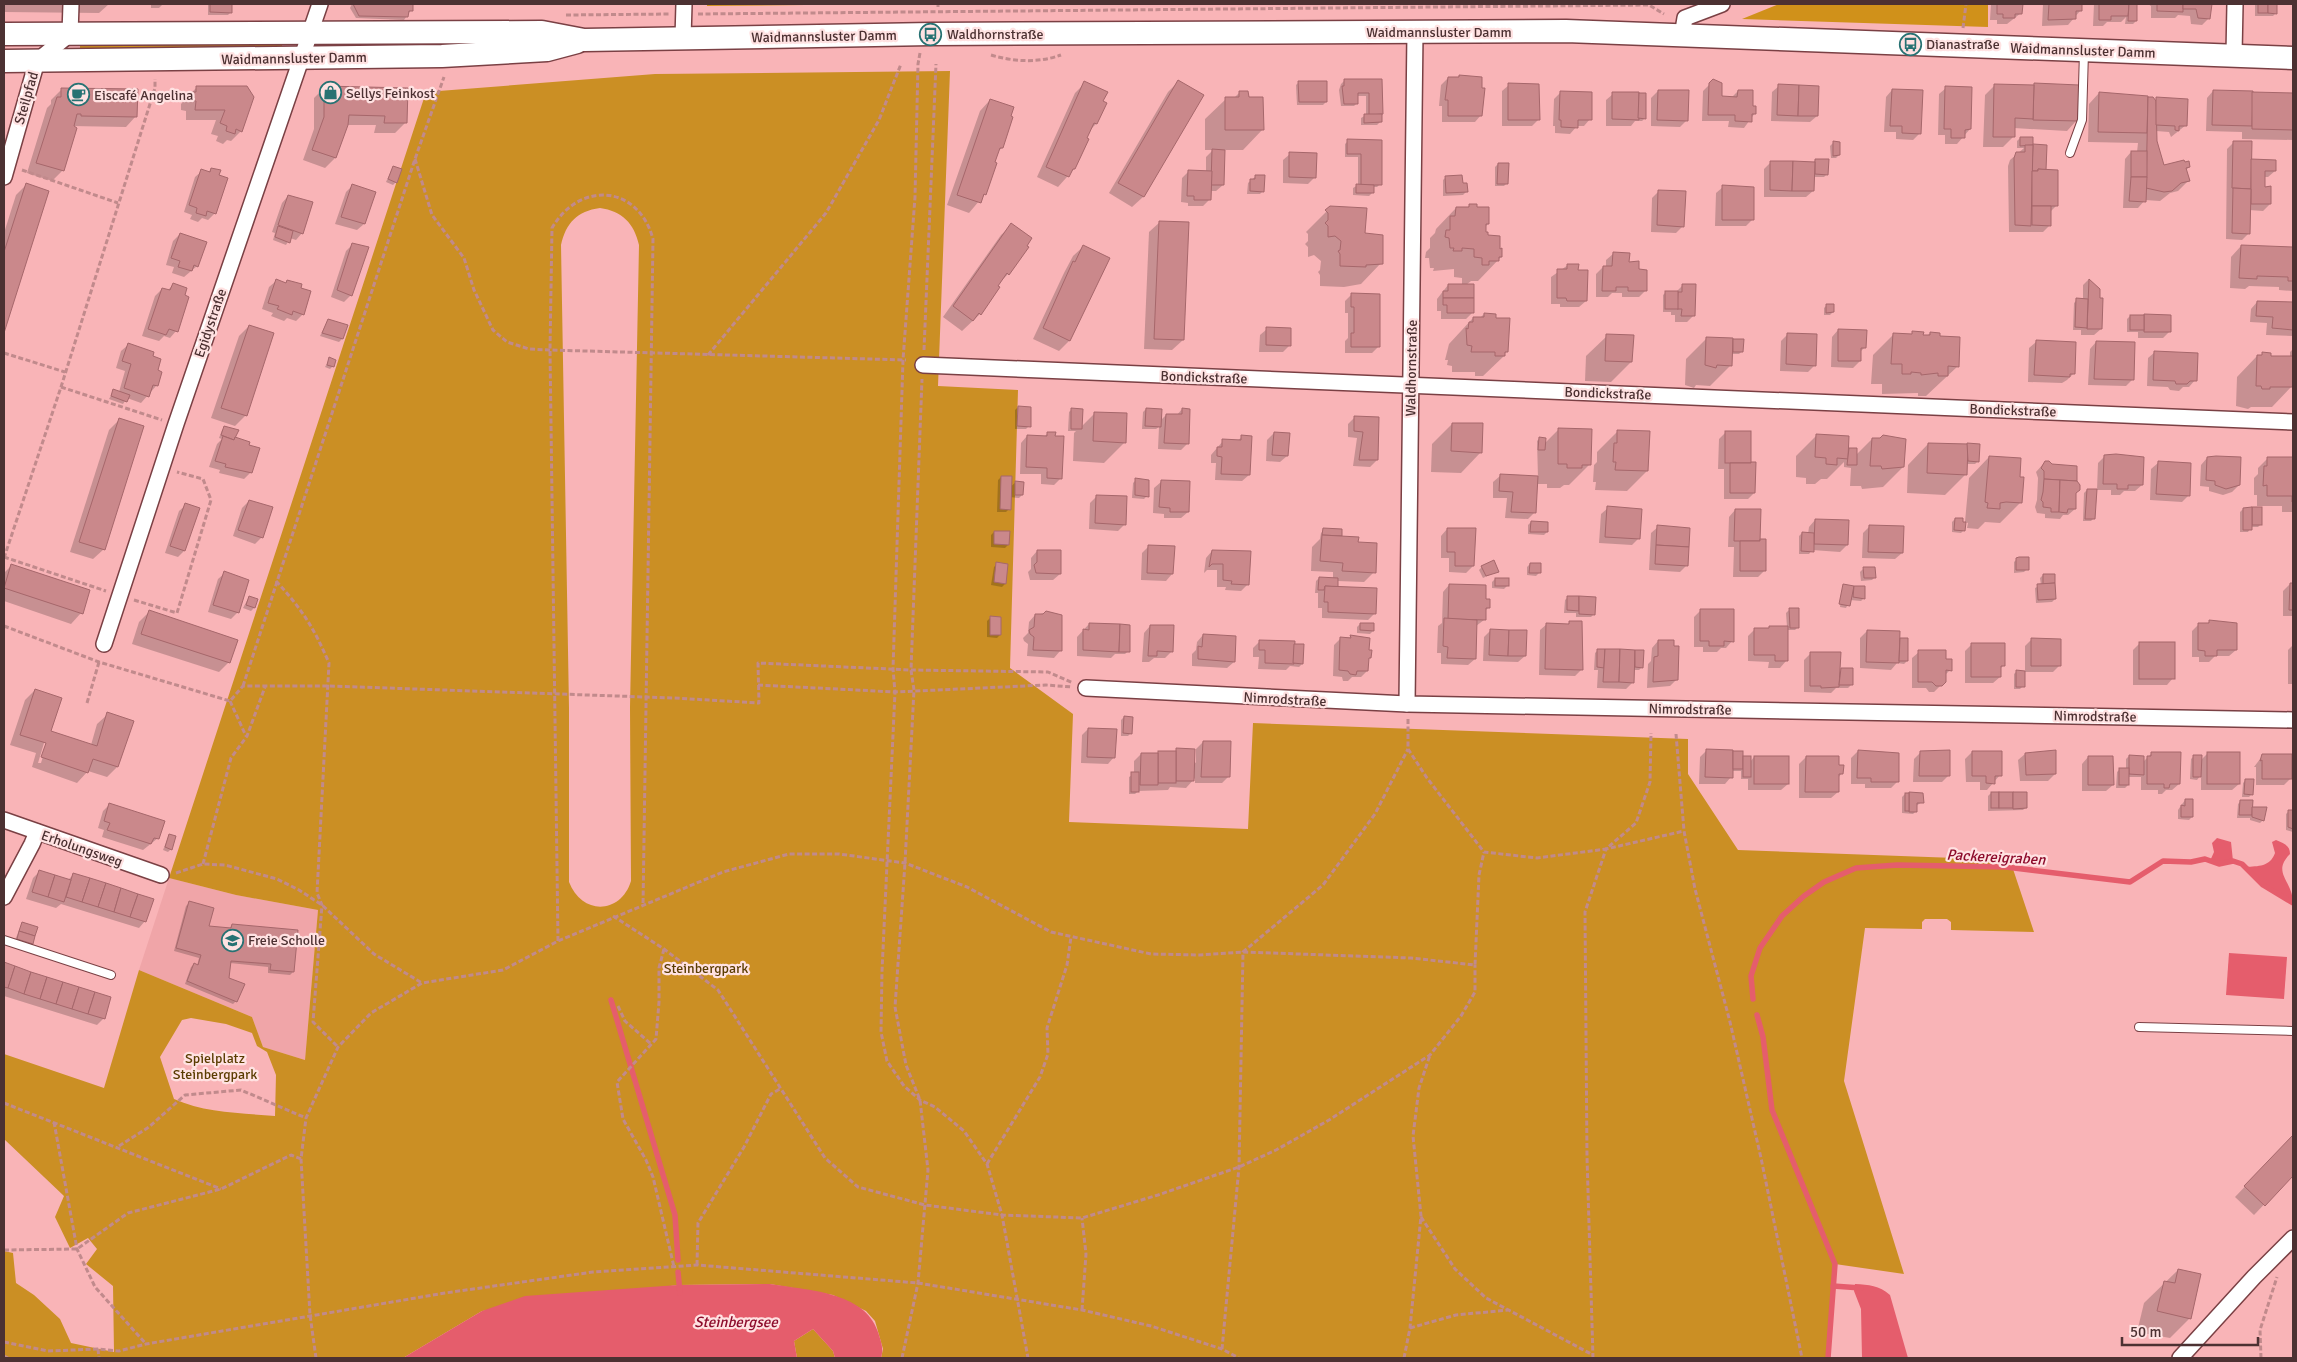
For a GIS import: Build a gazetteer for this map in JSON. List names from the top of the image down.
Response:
{
  "streets": {
    "main road": ["Waidmannsluster Damm"],
    "street": [
      "Steilpfad",
      "Egidystraße",
      "Waldhornstraße",
      "Bondickstraße",
      "Nimrodstraße",
      "Erholungsweg"
    ]
  },
  "crossings": [
    ["Waidmannsluster Damm", "Steilpfad"],
    ["Waidmannsluster Damm", "Egidystraße"],
    ["Waidmannsluster Damm", "Waldhornstraße"],
    ["Waldhornstraße", "Bondickstraße"],
    ["Waldhornstraße", "Nimrodstraße"]
  ],
  "water": ["Packereigraben", "Steinbergsee"],
  "parks": ["Steinbergpark", "Spielplatz Steinbergpark"],
  "places": {
    "bus stop": ["Waldhornstraße", "Dianastraße"],
    "shop": ["Sellys Feinkost"],
    "cafe": ["Eiscafé Angelina"],
    "school or university": ["Freie Scholle"]
  },
  "scale_bar": "50 m"
}
